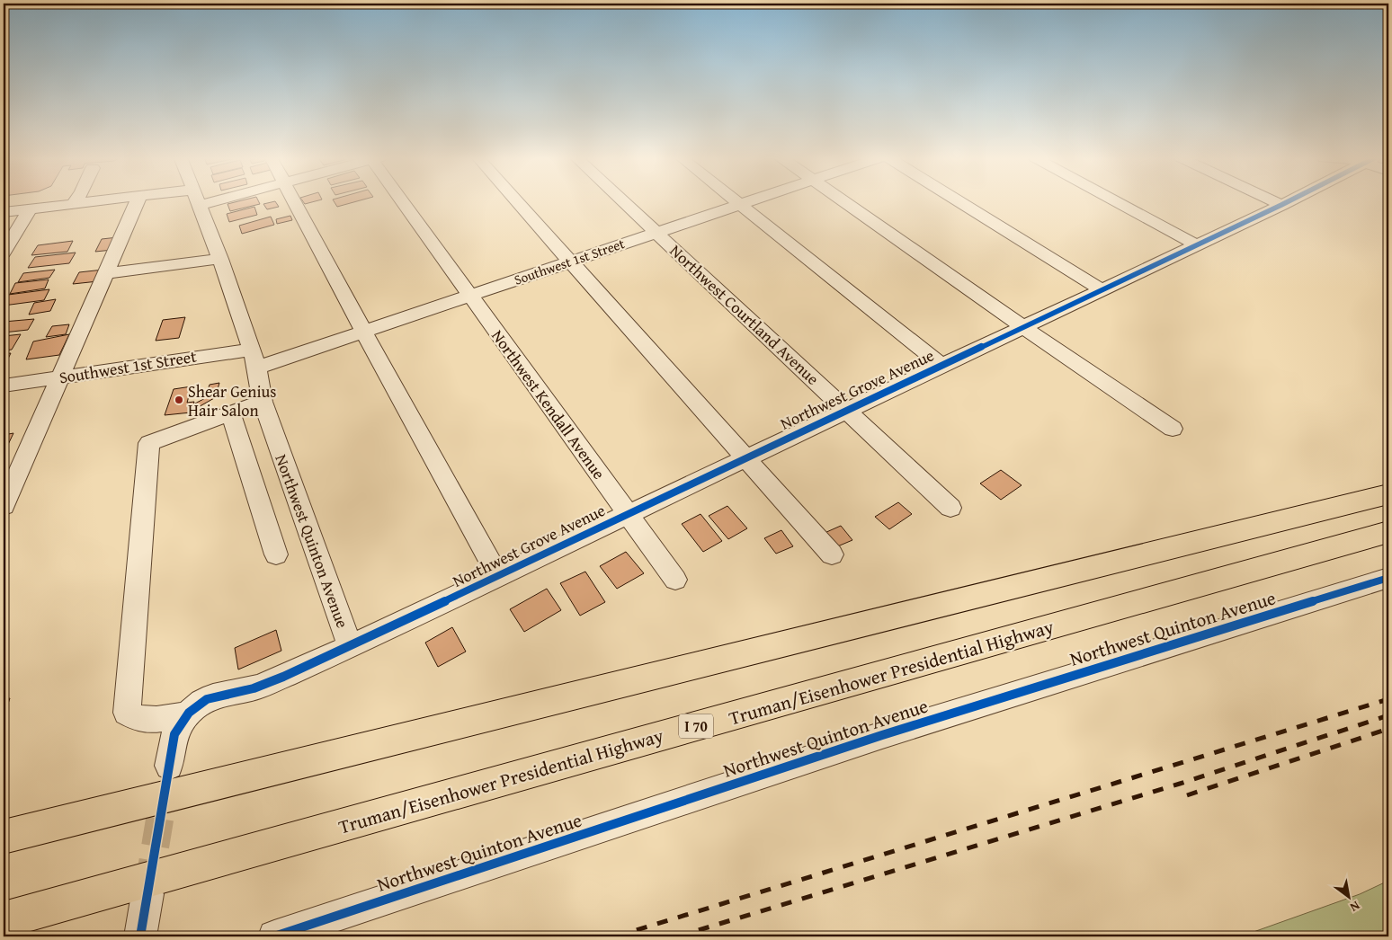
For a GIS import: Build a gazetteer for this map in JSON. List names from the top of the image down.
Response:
{
  "streets": {
    "highway": ["Truman/Eisenhower Presidential Highway", "I 70"],
    "street": [
      "Southwest 1st Street",
      "Northwest Courtland Avenue",
      "Northwest Grove Avenue",
      "Northwest Kendall Avenue",
      "Northwest Quinton Avenue"
    ]
  },
  "crossings": [
    ["Southwest 1st Street", "Northwest Courtland Avenue"],
    ["Southwest 1st Street", "Northwest Kendall Avenue"],
    ["Southwest 1st Street", "Northwest Quinton Avenue"],
    ["Northwest Courtland Avenue", "Northwest Grove Avenue"],
    ["Northwest Grove Avenue", "Northwest Kendall Avenue"],
    ["Northwest Grove Avenue", "Northwest Quinton Avenue"]
  ],
  "places": ["Shear Genius Hair Salon"],
  "north": "bottom right"
}
